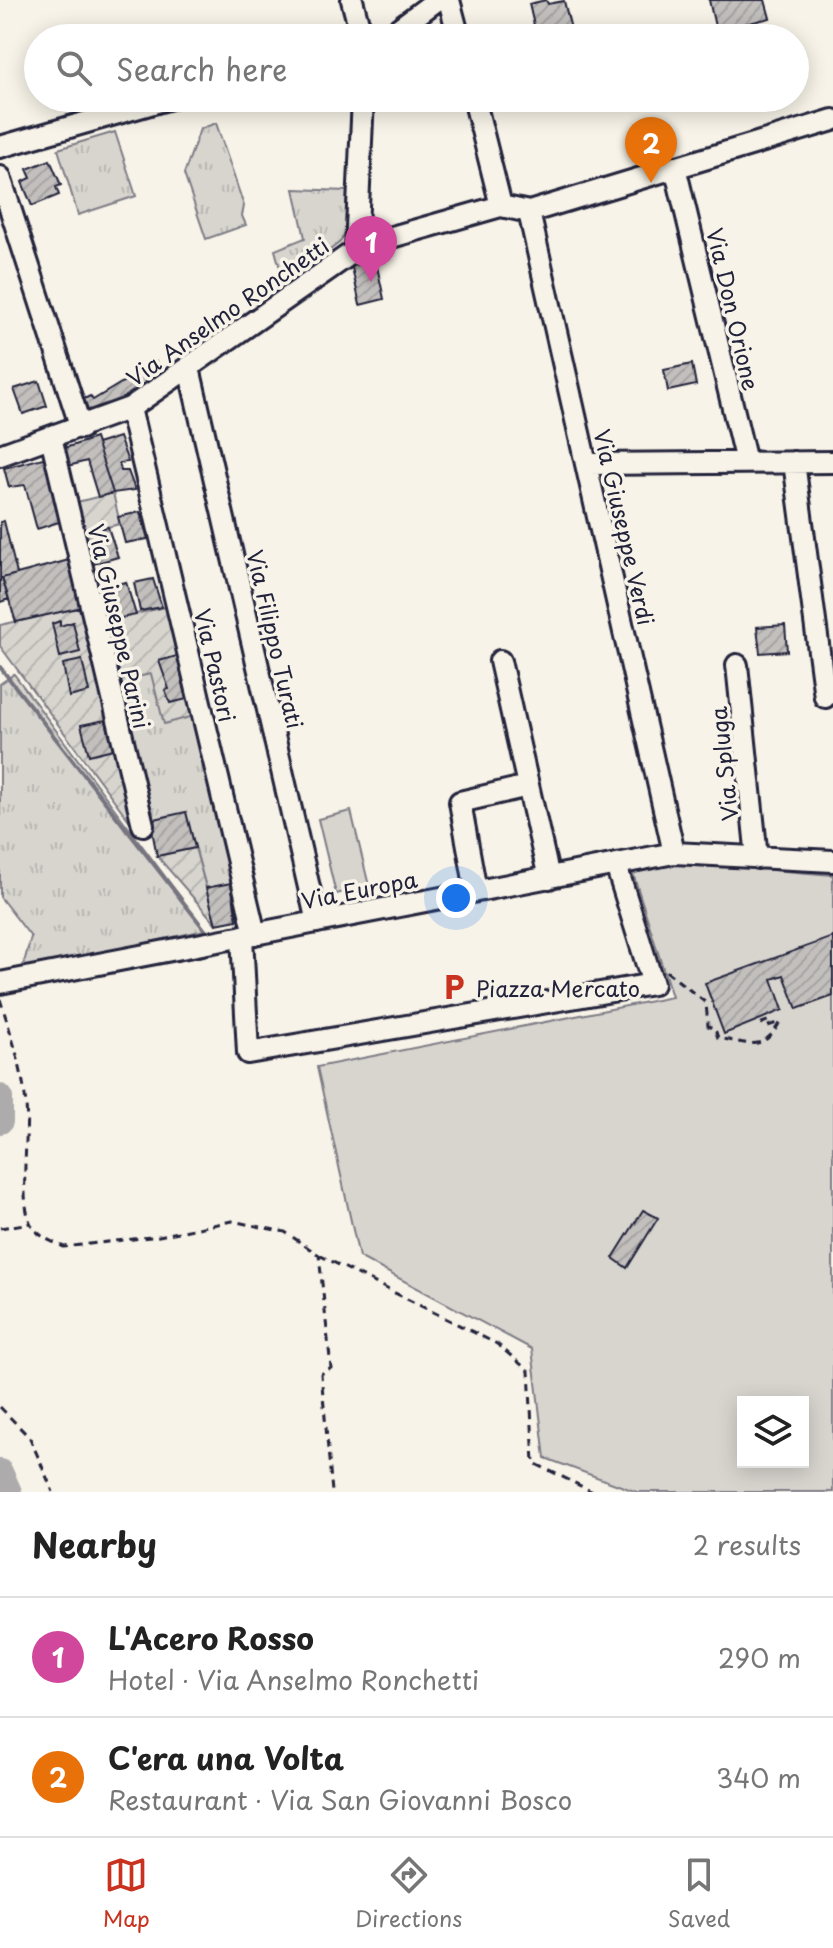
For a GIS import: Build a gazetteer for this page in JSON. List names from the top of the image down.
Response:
{
  "streets": {
    "street": [
      "Via Don Orione",
      "Via Anselmo Ronchetti",
      "Via Giuseppe Verdi",
      "Via Giuseppe Parini",
      "Via Filippo Turati",
      "Via Pastori",
      "Via Spluga",
      "Via Europa"
    ]
  },
  "crossings": [
    ["Via Anselmo Ronchetti", "Via Giuseppe Verdi"],
    ["Via Anselmo Ronchetti", "Via Giuseppe Parini"],
    ["Via Anselmo Ronchetti", "Via Filippo Turati"],
    ["Via Anselmo Ronchetti", "Via Pastori"],
    ["Via Giuseppe Verdi", "Via Europa"],
    ["Via Filippo Turati", "Via Europa"],
    ["Via Pastori", "Via Europa"],
    ["Via Spluga", "Via Europa"]
  ],
  "places": {
    "parking": ["Piazza Mercato"]
  },
  "page": {
    "search": "Search here",
    "pins": ["2", "1"],
    "heading": ["Nearby", "2 results"],
    "list": [
      {
        "mark": "1",
        "name": "L'Acero Rosso",
        "note": "Hotel · Via Anselmo Ronchetti",
        "value": "290 m"
      },
      {
        "mark": "2",
        "name": "C'era una Volta",
        "note": "Restaurant · Via San Giovanni Bosco",
        "value": "340 m"
      }
    ],
    "nav": ["Map", "Directions", "Saved"]
  }
}
